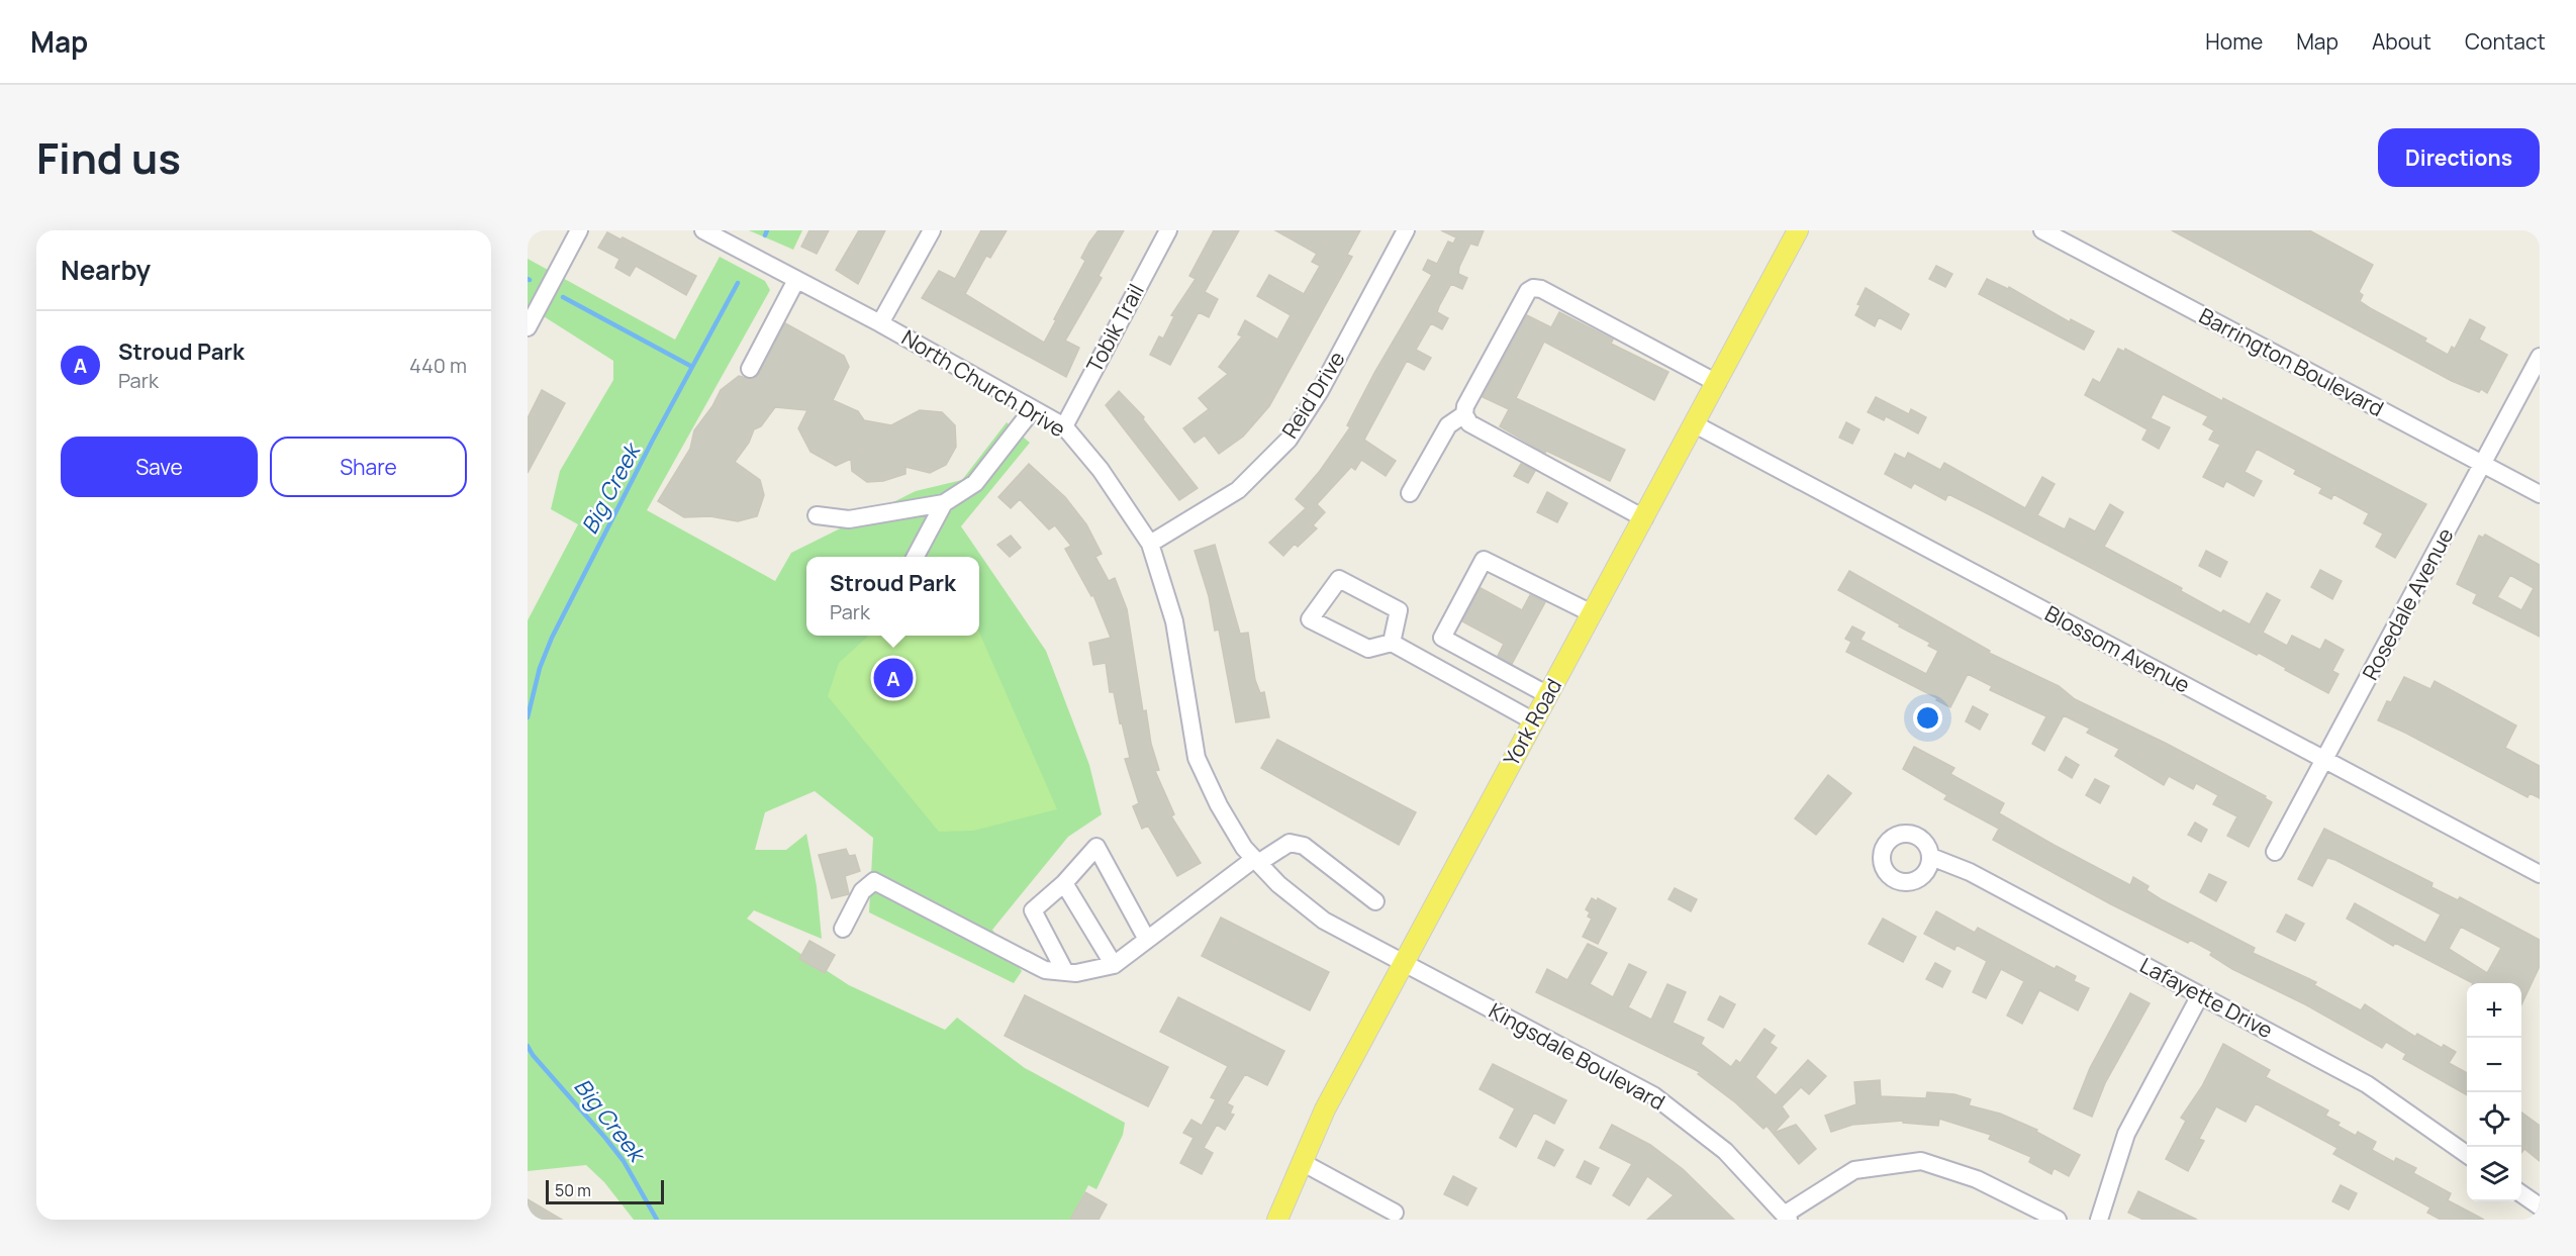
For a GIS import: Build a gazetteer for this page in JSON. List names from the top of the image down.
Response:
{
  "streets": {
    "main road": ["York Road"],
    "street": [
      "Tobik Trail",
      "Barrington Boulevard",
      "North Church Drive",
      "Reid Drive",
      "Rosedale Avenue",
      "Blossom Avenue",
      "Lafayette Drive",
      "Kingsdale Boulevard"
    ]
  },
  "crossings": [
    ["Tobik Trail", "North Church Drive"],
    ["Barrington Boulevard", "Rosedale Avenue"],
    ["North Church Drive", "Reid Drive"],
    ["North Church Drive", "York Road"],
    ["North Church Drive", "Kingsdale Boulevard"],
    ["Rosedale Avenue", "Blossom Avenue"],
    ["Blossom Avenue", "York Road"],
    ["York Road", "Kingsdale Boulevard"]
  ],
  "water": ["Big Creek"],
  "scale_bar": "50 m",
  "page": {
    "header": "Map",
    "nav": [
      "Home",
      "Map",
      "About",
      "Contact"
    ],
    "title": "Find us",
    "buttons": [
      "Directions",
      ["Save", "Share"]
    ],
    "heading": "Nearby",
    "list": [
      {
        "mark": "A",
        "name": "Stroud Park",
        "note": "Park",
        "value": "440 m"
      }
    ],
    "popup": ["Stroud Park", "Park"],
    "pins": "A",
    "map_buttons": ["+", "−"],
    "scale": "50 m"
  }
}
